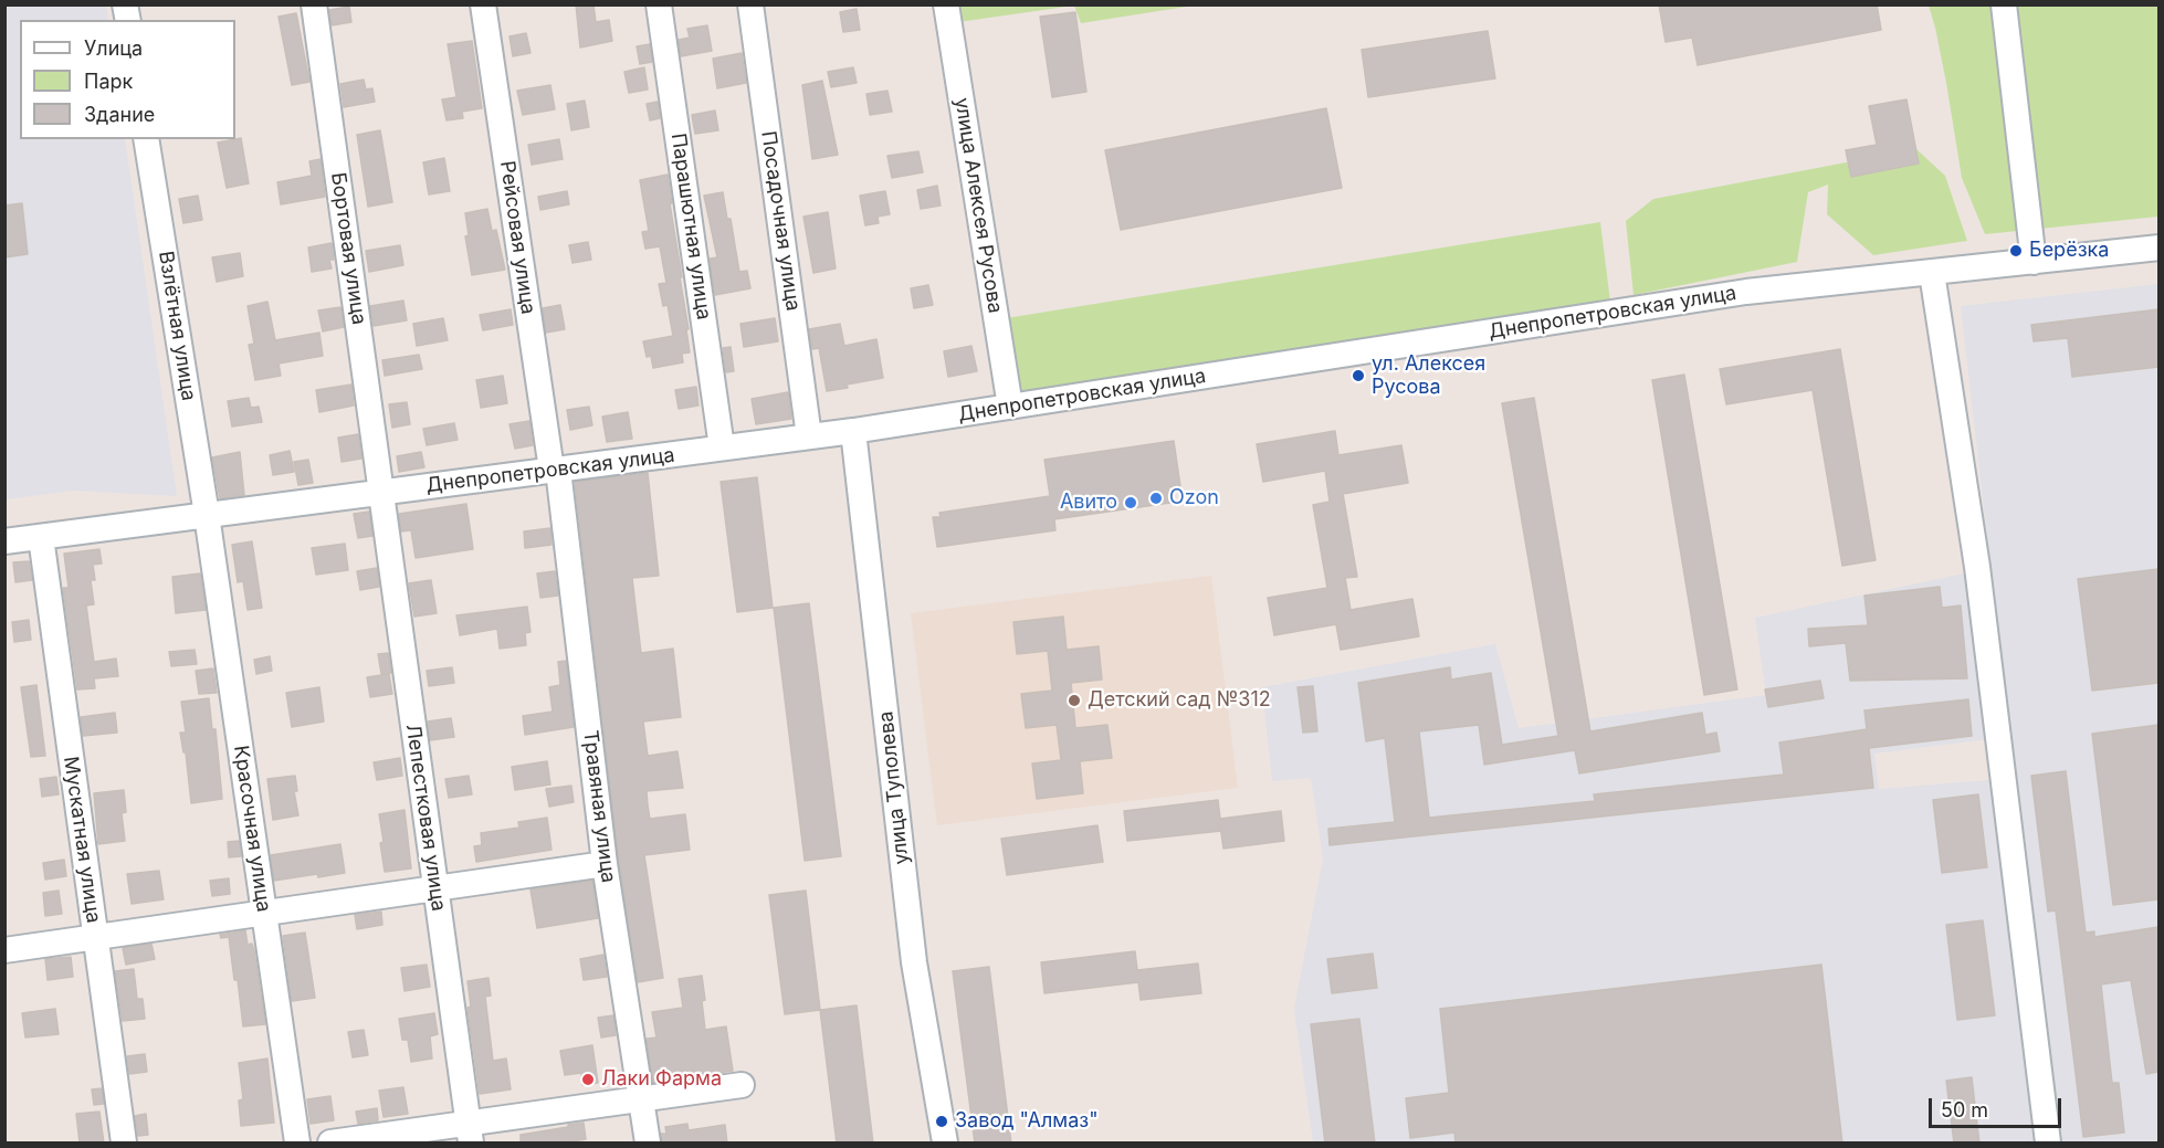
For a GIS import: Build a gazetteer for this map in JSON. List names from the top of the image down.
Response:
{
  "streets": {
    "street": [
      "улица Алексея Русова",
      "Посадочная улица",
      "Парашютная улица",
      "Рейсовая улица",
      "Бортовая улица",
      "Днепропетровская улица",
      "Взлётная улица",
      "улица Туполева",
      "Травяная улица",
      "Лепестковая улица",
      "Красочная улица",
      "Мускатная улица"
    ]
  },
  "crossings": [
    ["улица Алексея Русова", "Днепропетровская улица"],
    ["Посадочная улица", "Днепропетровская улица"],
    ["Парашютная улица", "Днепропетровская улица"],
    ["Рейсовая улица", "Днепропетровская улица"],
    ["Рейсовая улица", "Травяная улица"],
    ["Бортовая улица", "Днепропетровская улица"],
    ["Бортовая улица", "Лепестковая улица"],
    ["Днепропетровская улица", "Взлётная улица"],
    ["Днепропетровская улица", "улица Туполева"],
    ["Днепропетровская улица", "Травяная улица"],
    ["Днепропетровская улица", "Лепестковая улица"],
    ["Днепропетровская улица", "Красочная улица"],
    ["Днепропетровская улица", "Мускатная улица"],
    ["Взлётная улица", "Красочная улица"]
  ],
  "places": [
    "Берёзка",
    "ул. Алексея Русова",
    "Ozon",
    "Авито",
    "Детский сад №312",
    "Лаки Фарма",
    "Завод \"Алмаз\""
  ],
  "legend": ["Улица", "Парк", "Здание"],
  "scale_bar": "50 m"
}
